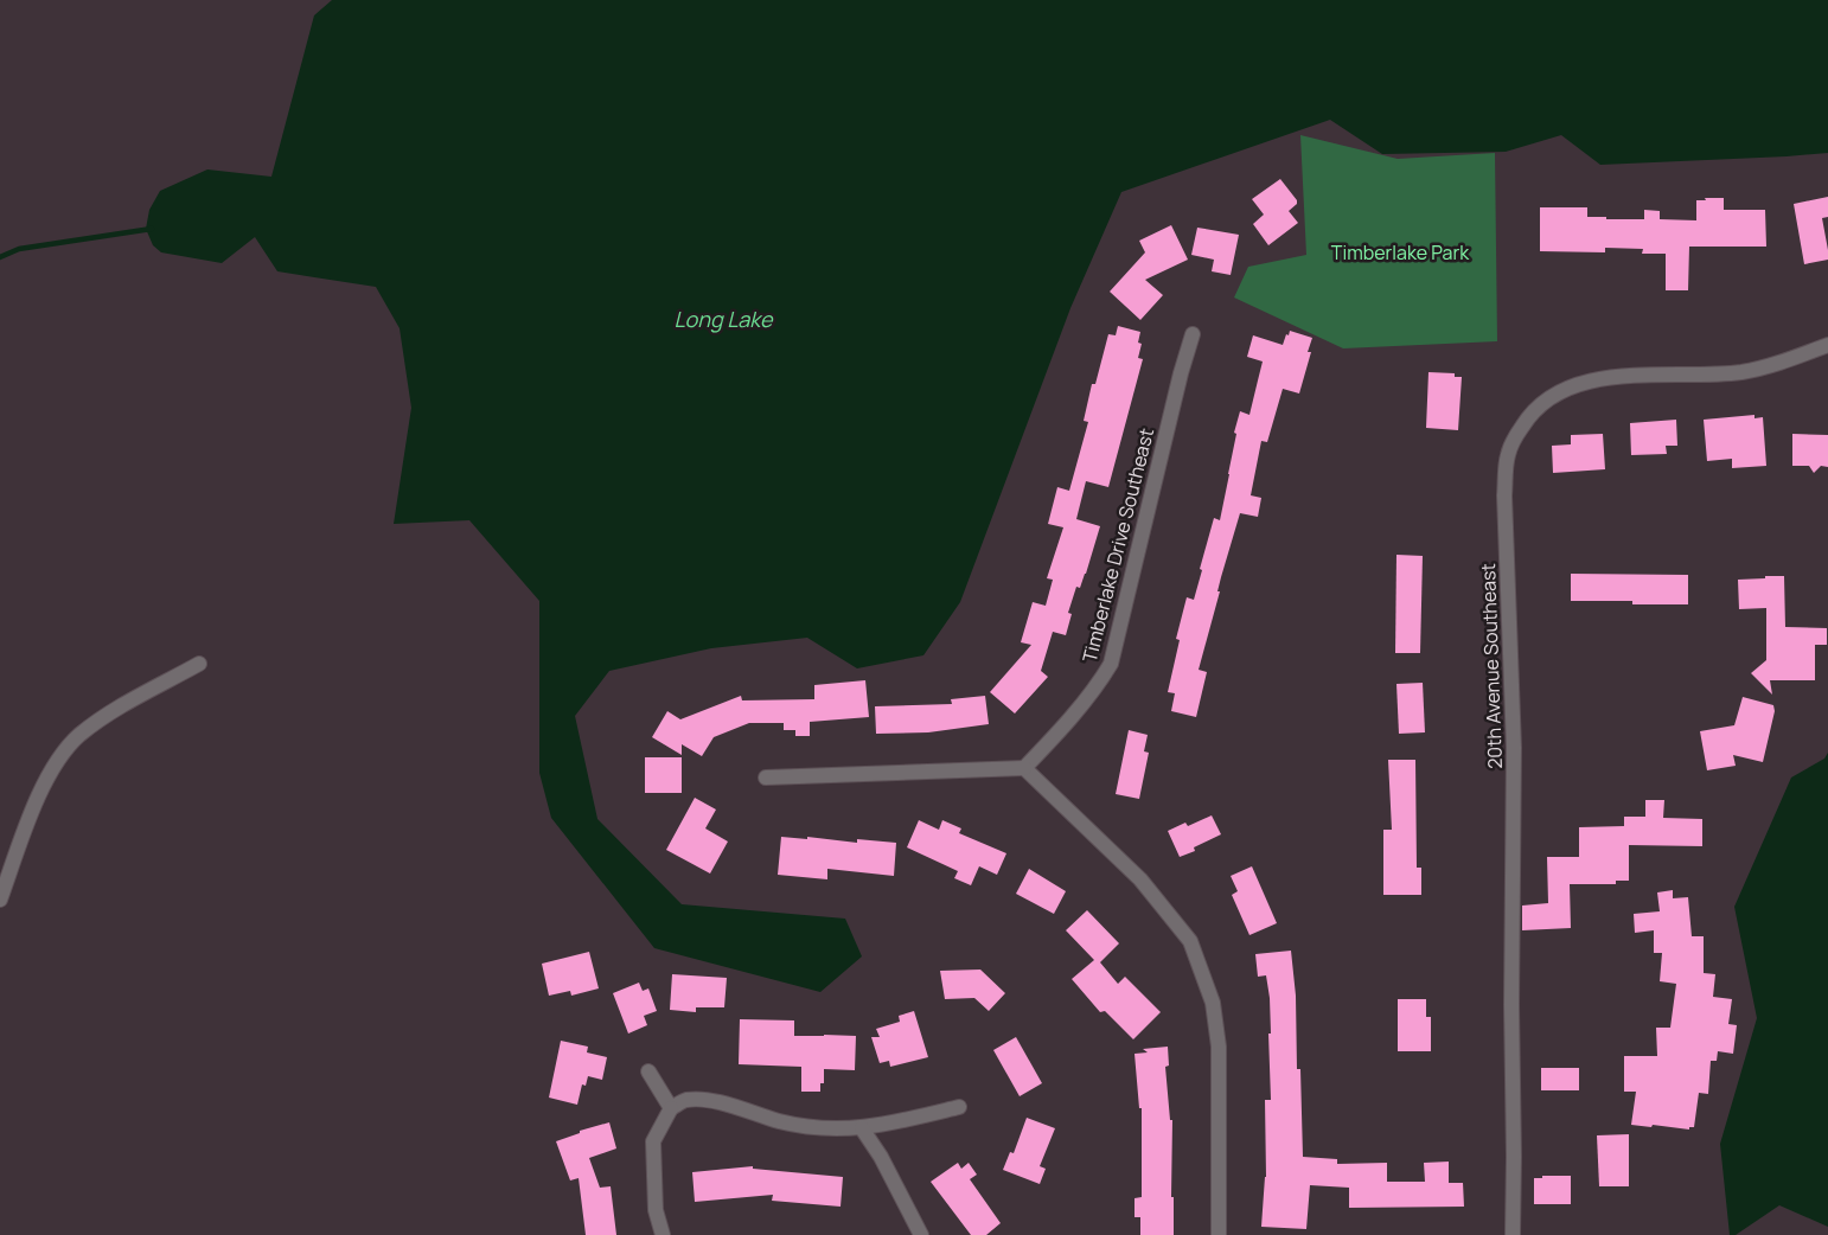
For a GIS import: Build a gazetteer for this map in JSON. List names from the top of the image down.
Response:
{
  "streets": {
    "street": ["Timberlake Drive Southeast", "20th Avenue Southeast"]
  },
  "water": ["Long Lake"],
  "parks": ["Timberlake Park"]
}
